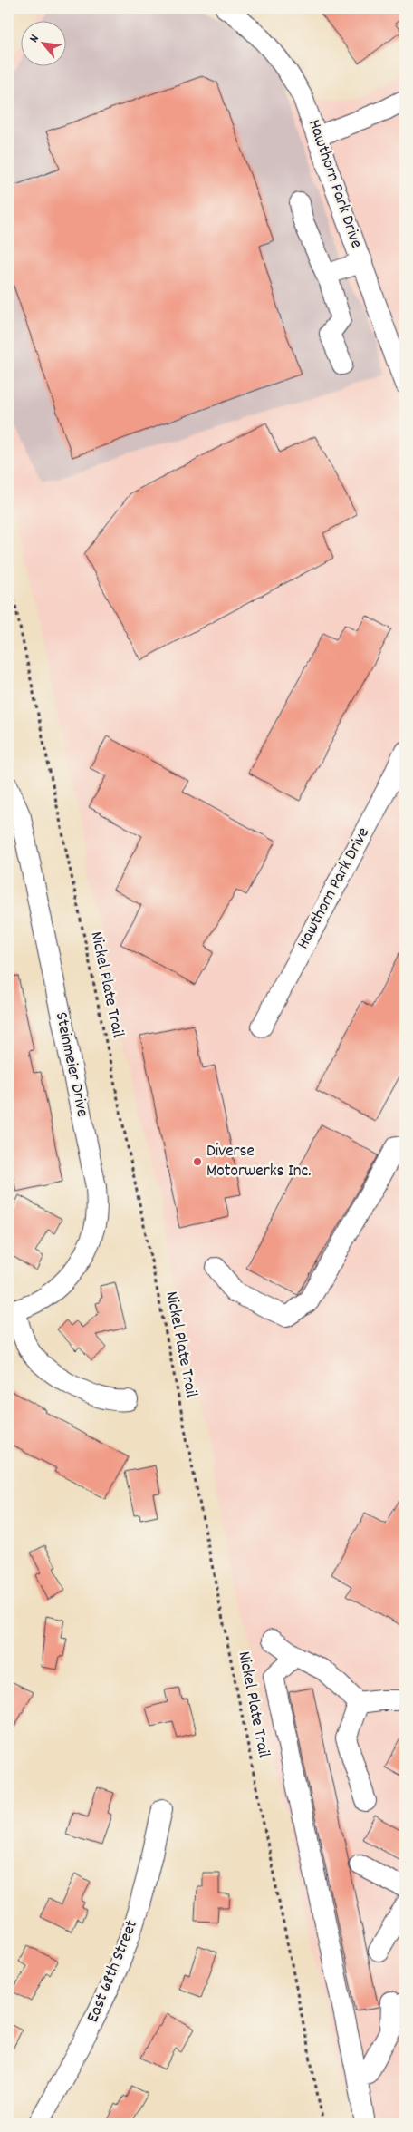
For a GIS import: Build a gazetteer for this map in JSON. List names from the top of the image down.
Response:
{
  "streets": {
    "street": ["Hawthorn Park Drive", "Steinmeier Drive", "East 68th Street"],
    "path": ["Nickel Plate Trail"]
  },
  "places": ["Diverse Motorwerks Inc."],
  "north": "top left"
}
